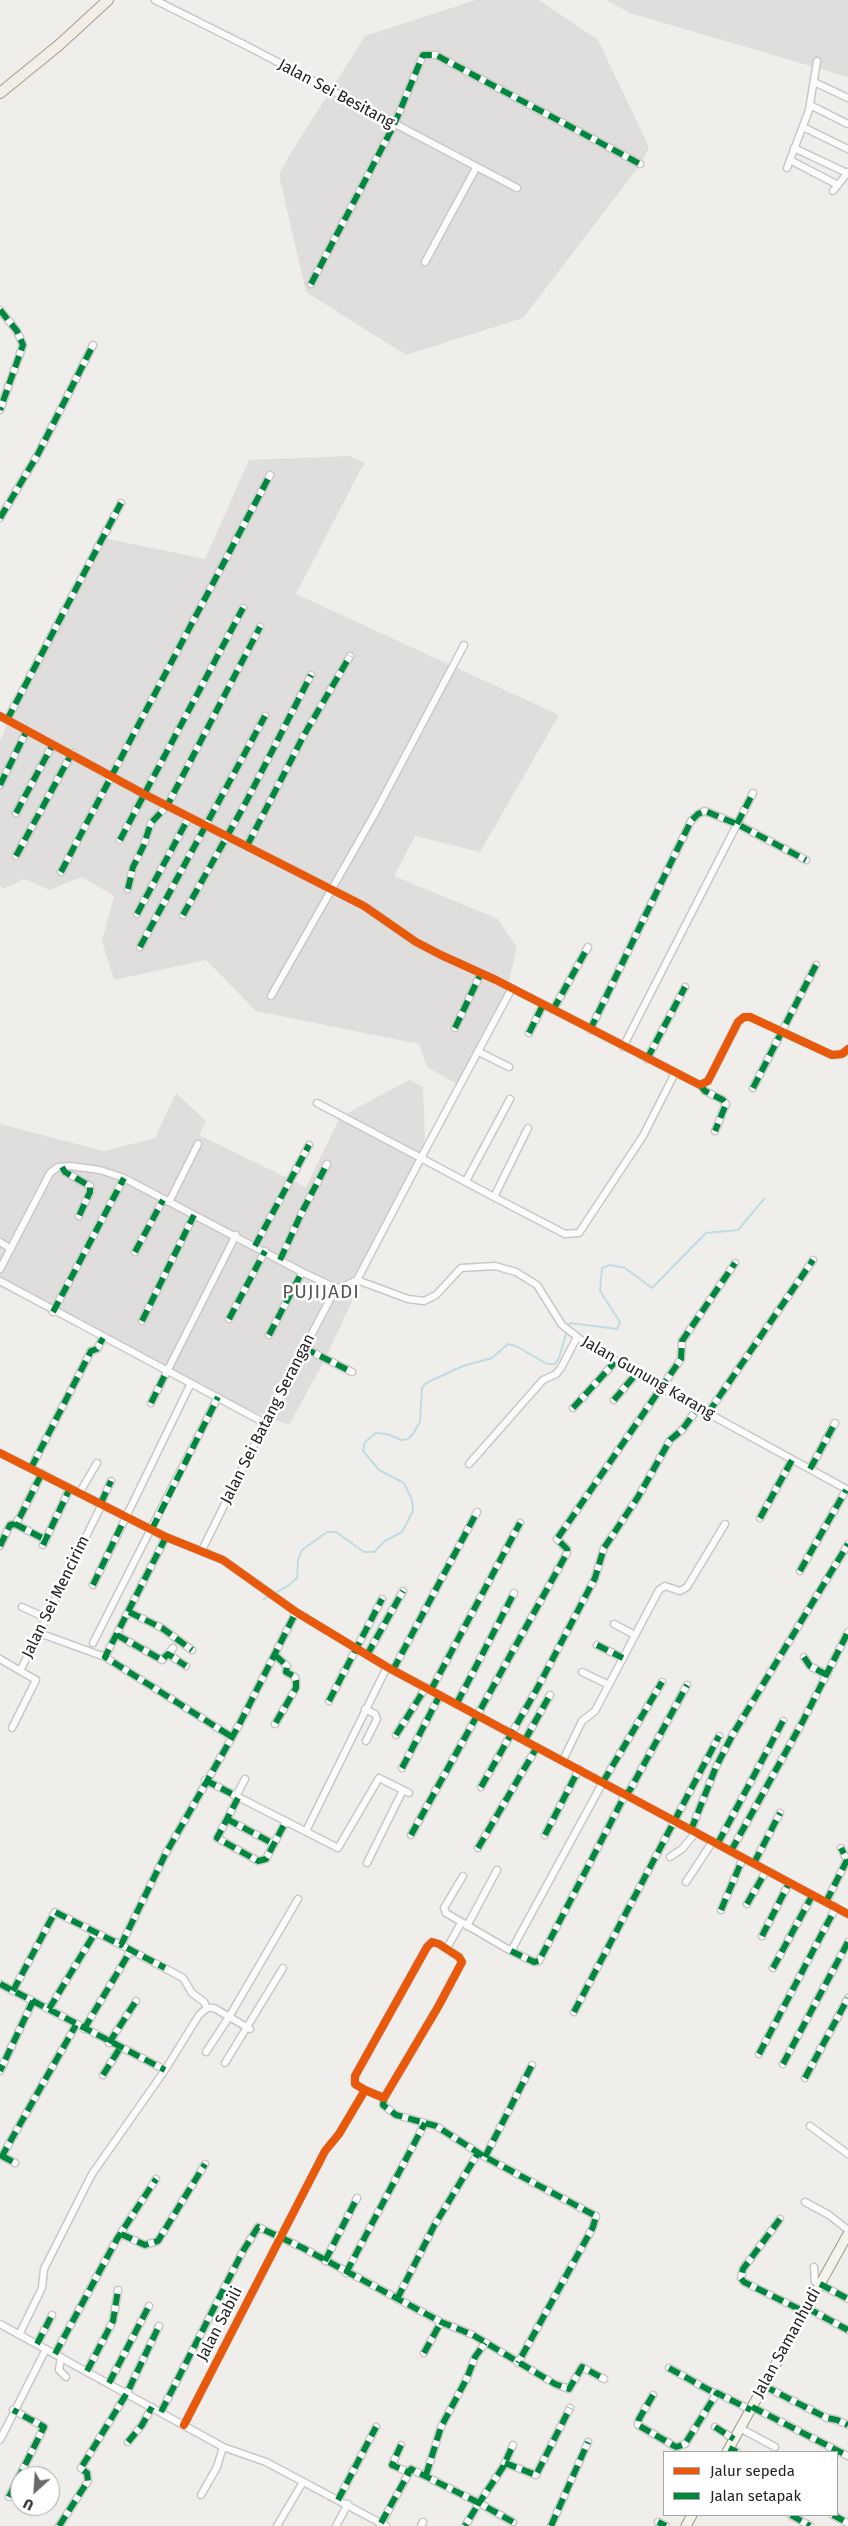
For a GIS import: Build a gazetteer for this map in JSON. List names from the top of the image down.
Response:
{
  "streets": {
    "street": [
      "Jalan Sei Besitang",
      "Jalan Gunung Karang",
      "Jalan Sei Batang Serangan",
      "Jalan Sei Mencirim",
      "Jalan Sabili",
      "Jalan Samanhudi"
    ]
  },
  "districts": ["PUJIJADI"],
  "legend": ["Jalur sepeda", "Jalan setapak"],
  "north": "bottom left"
}
